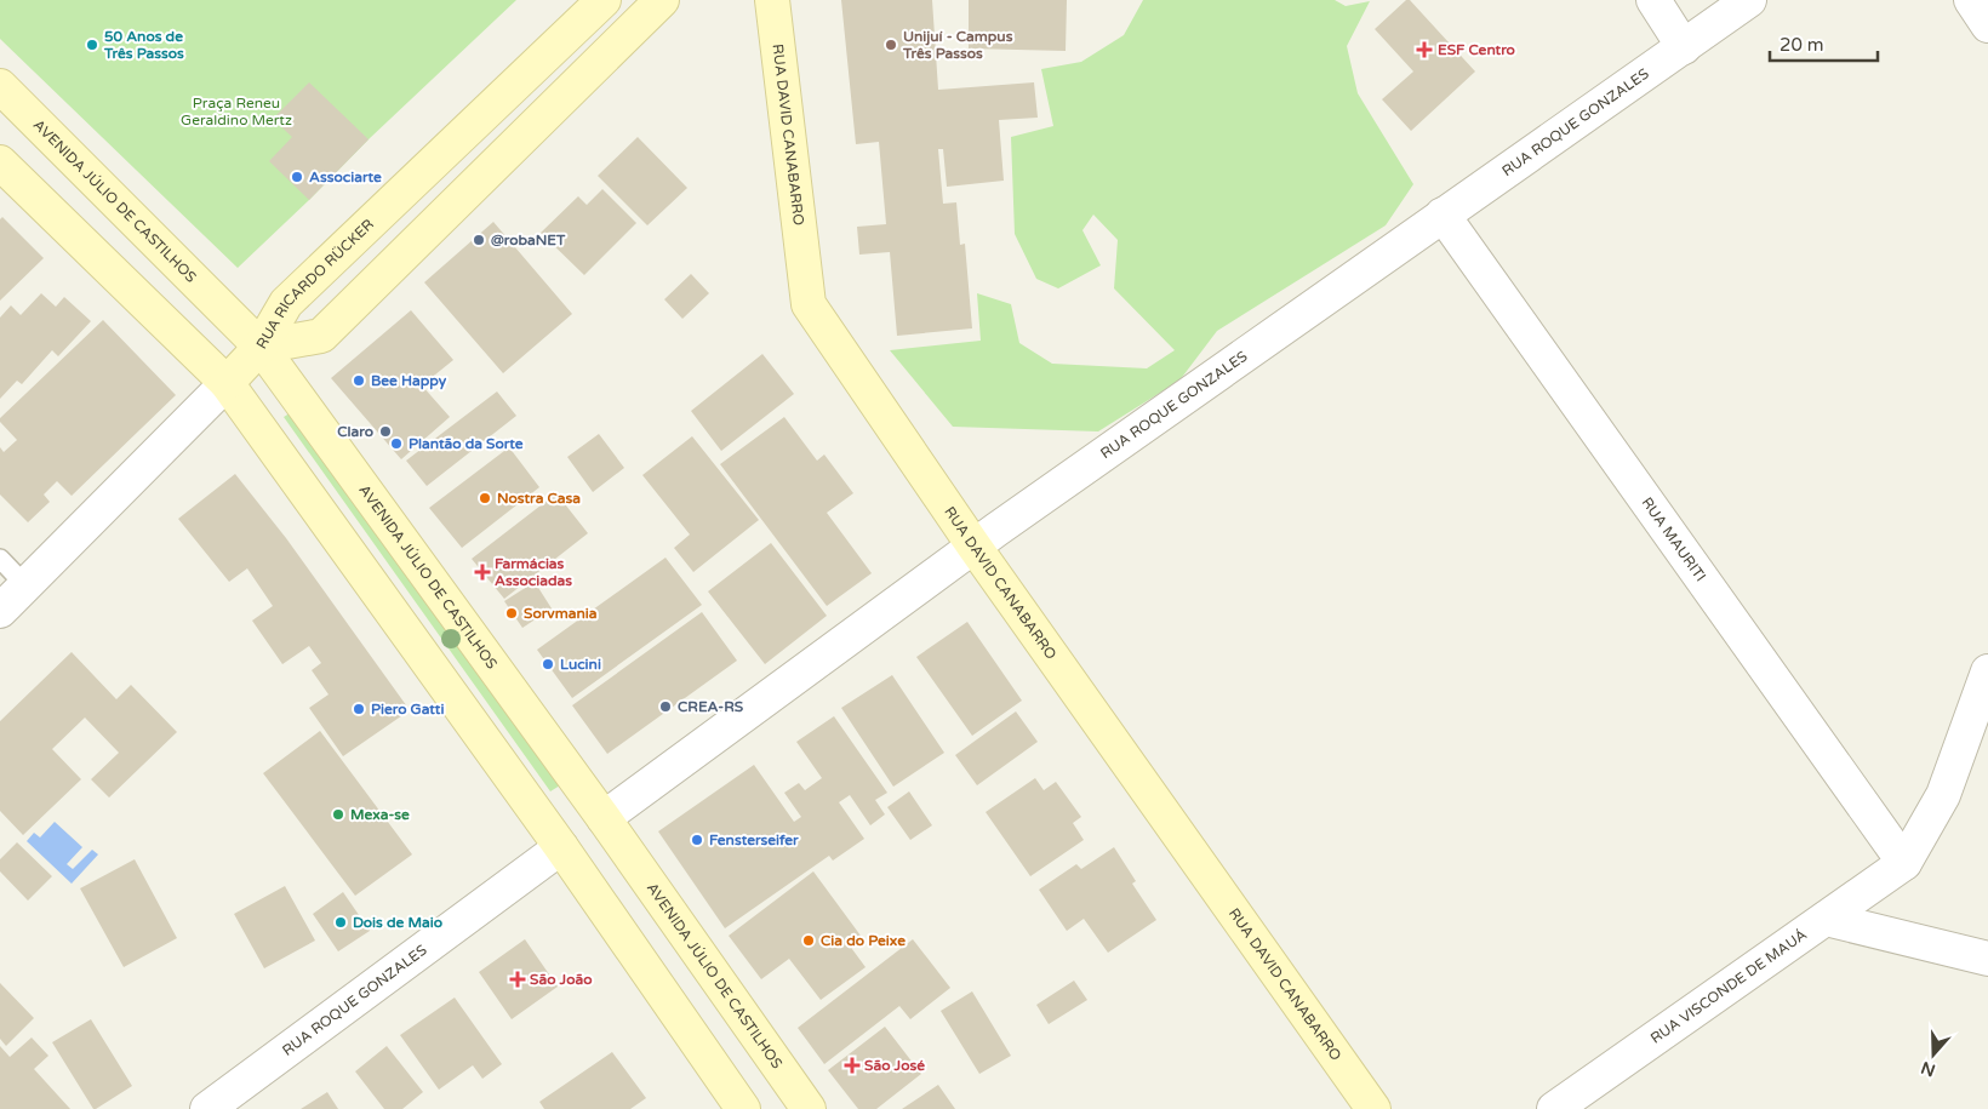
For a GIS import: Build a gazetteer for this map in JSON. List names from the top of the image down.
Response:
{
  "streets": {
    "main road": ["RUA DAVID CANABARRO", "AVENIDA JÚLIO DE CASTILHOS", "RUA RICARDO RÜCKER"],
    "street": ["RUA ROQUE GONZALES", "RUA MAURITI", "RUA VISCONDE DE MAUÁ"]
  },
  "crossings": [
    ["RUA ROQUE GONZALES", "RUA DAVID CANABARRO"],
    ["RUA ROQUE GONZALES", "AVENIDA JÚLIO DE CASTILHOS"],
    ["RUA ROQUE GONZALES", "RUA MAURITI"],
    ["AVENIDA JÚLIO DE CASTILHOS", "RUA RICARDO RÜCKER"],
    ["RUA MAURITI", "RUA VISCONDE DE MAUÁ"]
  ],
  "parks": ["Praça Reneu Geraldino Mertz"],
  "places": {
    "other": [
      "50 Anos de Três Passos",
      "Unijuí - Campus Três Passos",
      "Associarte",
      "@robaNET",
      "Bee Happy",
      "Claro",
      "Plantão da Sorte",
      "Nostra Casa",
      "Sorvmania",
      "Lucini",
      "CREA-RS",
      "Piero Gatti",
      "Mexa-se",
      "Fensterseifer",
      "Dois de Maio",
      "Cia do Peixe"
    ],
    "health": [
      "ESF Centro",
      "Farmácias Associadas",
      "São João",
      "São José"
    ]
  },
  "scale_bar": "20 m",
  "north": "bottom"
}
